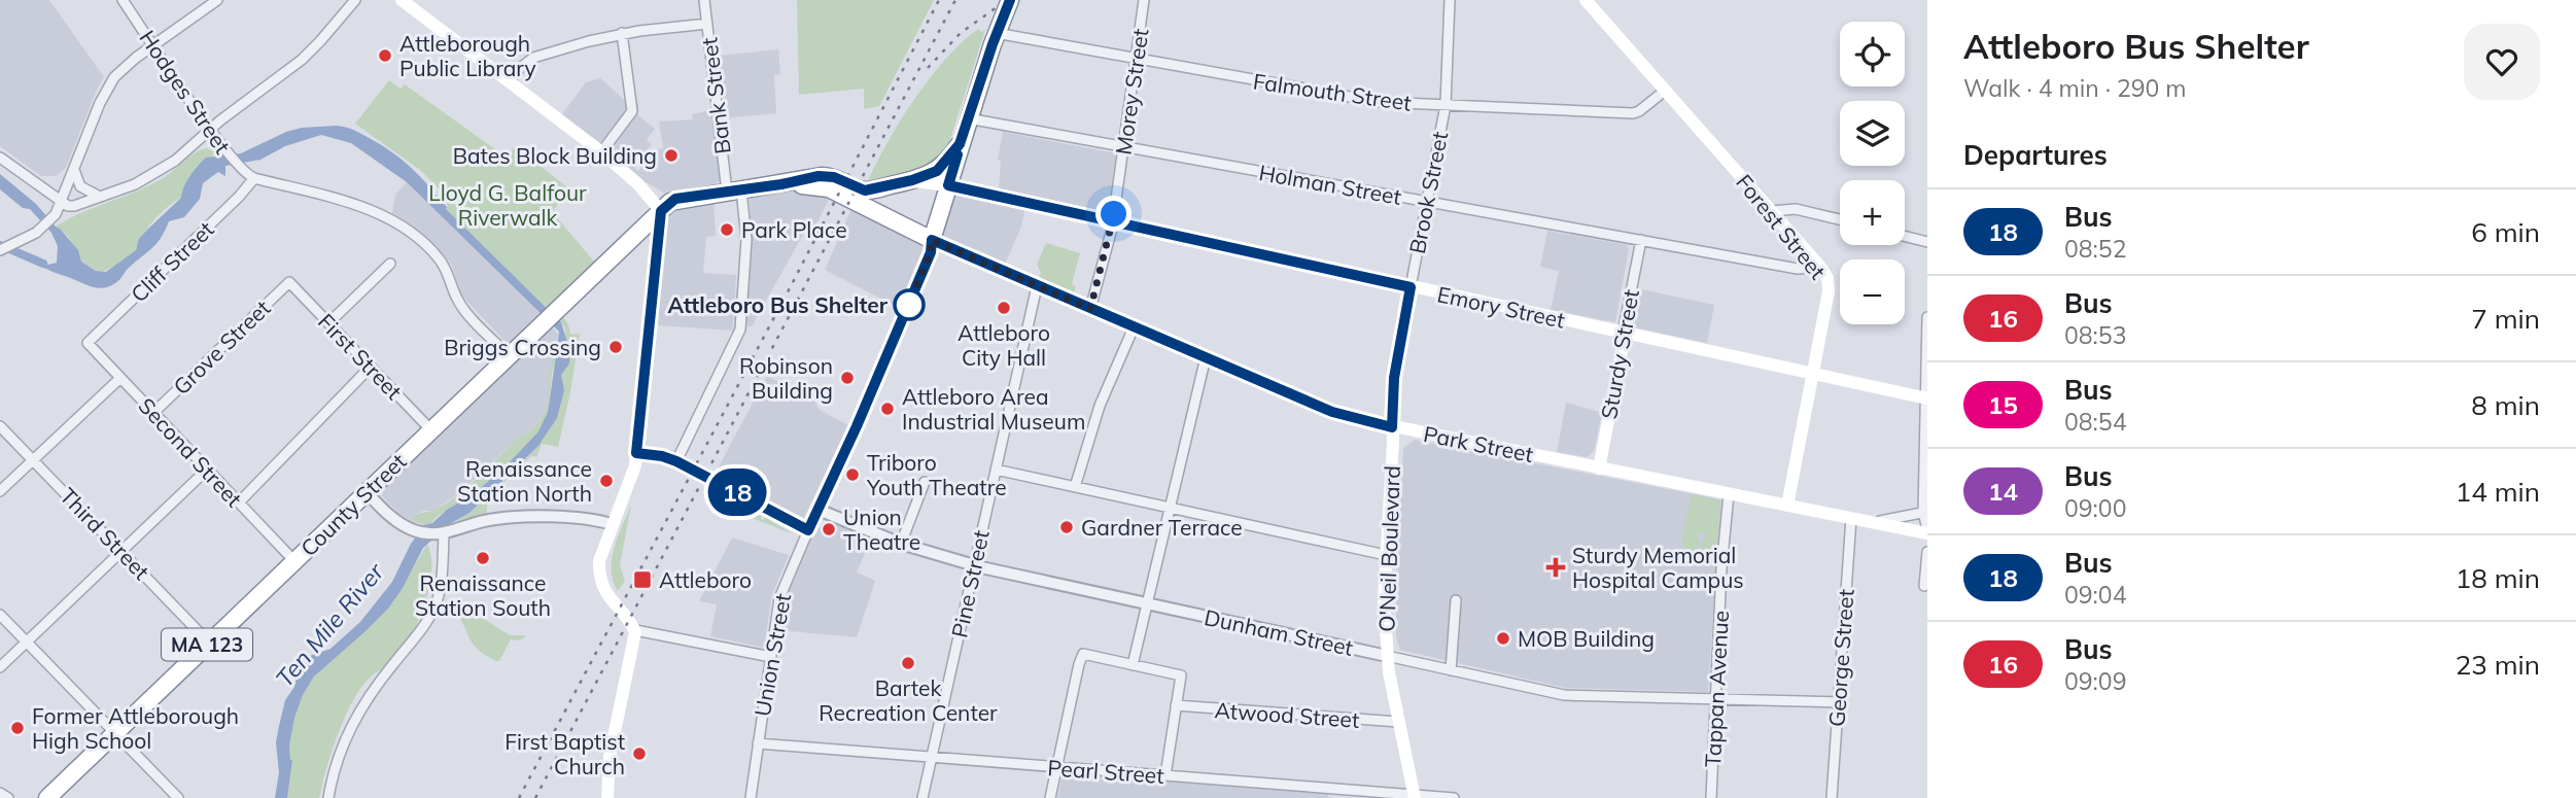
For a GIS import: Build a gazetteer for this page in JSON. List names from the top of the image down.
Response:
{
  "streets": {
    "highway": ["Park Street", "County Street", "MA 123"],
    "main road": [
      "Brook Street",
      "Forest Street",
      "Emory Street",
      "Sturdy Street",
      "O'Neil Boulevard"
    ],
    "street": [
      "Hodges Street",
      "Morey Street",
      "Falmouth Street",
      "Bank Street",
      "Holman Street",
      "Cliff Street",
      "Grove Street",
      "First Street",
      "Second Street",
      "Third Street",
      "Pine Street",
      "Dunham Street",
      "Union Street",
      "George Street",
      "Tappan Avenue",
      "Atwood Street",
      "Pearl Street"
    ]
  },
  "crossings": [
    ["Hodges Street", "Cliff Street"],
    ["Hodges Street", "County Street"],
    ["Morey Street", "Falmouth Street"],
    ["Morey Street", "Holman Street"],
    ["Morey Street", "Emory Street"],
    ["Morey Street", "Park Street"],
    ["Falmouth Street", "Brook Street"],
    ["Falmouth Street", "Forest Street"],
    ["Falmouth Street", "MA 123"],
    ["Bank Street", "Park Street"],
    ["Holman Street", "Brook Street"],
    ["Holman Street", "Forest Street"],
    ["Holman Street", "Sturdy Street"],
    ["Holman Street", "MA 123"],
    ["Brook Street", "Emory Street"],
    ["Brook Street", "Park Street"],
    ["Brook Street", "O'Neil Boulevard"],
    ["Forest Street", "Emory Street"],
    ["Forest Street", "Park Street"],
    ["Cliff Street", "Second Street"],
    ["Emory Street", "Sturdy Street"],
    ["Emory Street", "Park Street"],
    ["Emory Street", "MA 123"],
    ["Grove Street", "First Street"],
    ["Grove Street", "Second Street"],
    ["Sturdy Street", "Park Street"],
    ["First Street", "County Street"],
    ["Park Street", "County Street"],
    ["Park Street", "O'Neil Boulevard"],
    ["Park Street", "Pine Street"],
    ["Park Street", "MA 123"],
    ["Park Street", "Union Street"],
    ["Park Street", "George Street"],
    ["Park Street", "Tappan Avenue"],
    ["Second Street", "County Street"],
    ["County Street", "Third Street"],
    ["O'Neil Boulevard", "Dunham Street"],
    ["O'Neil Boulevard", "Atwood Street"],
    ["O'Neil Boulevard", "Pearl Street"],
    ["Pine Street", "Dunham Street"],
    ["Pine Street", "Pearl Street"],
    ["Dunham Street", "Union Street"],
    ["Dunham Street", "George Street"],
    ["Dunham Street", "Tappan Avenue"],
    ["MA 123", "Union Street"],
    ["Union Street", "Pearl Street"]
  ],
  "water": ["Ten Mile River"],
  "parks": ["Lloyd G. Balfour Riverwalk"],
  "places": {
    "other": [
      "Attleborough Public Library",
      "Bates Block Building",
      "Park Place",
      "Attleboro Bus Shelter",
      "Attleboro City Hall",
      "Briggs Crossing",
      "Robinson Building",
      "Attleboro Area Industrial Museum",
      "Triboro Youth Theatre",
      "Renaissance Station North",
      "Gardner Terrace",
      "Union Theatre",
      "Renaissance Station South",
      "MOB Building",
      "Bartek Recreation Center",
      "Former Attleborough High School",
      "First Baptist Church"
    ],
    "health": ["Sturdy Memorial Hospital Campus"],
    "transit": ["Attleboro"]
  },
  "lines": ["bus line 18"],
  "page": {
    "on_map": "18",
    "heading": [
      ["Attleboro Bus Shelter", "Walk · 4 min · 290 m"],
      "Departures"
    ],
    "map_buttons": ["+", "−"],
    "list": [
      {
        "mark": "18",
        "name": "Bus",
        "note": "08:52",
        "value": "6 min"
      },
      {
        "mark": "16",
        "name": "Bus",
        "note": "08:53",
        "value": "7 min"
      },
      {
        "mark": "15",
        "name": "Bus",
        "note": "08:54",
        "value": "8 min"
      },
      {
        "mark": "14",
        "name": "Bus",
        "note": "09:00",
        "value": "14 min"
      },
      {
        "mark": "18",
        "name": "Bus",
        "note": "09:04",
        "value": "18 min"
      },
      {
        "mark": "16",
        "name": "Bus",
        "note": "09:09",
        "value": "23 min"
      }
    ]
  }
}
